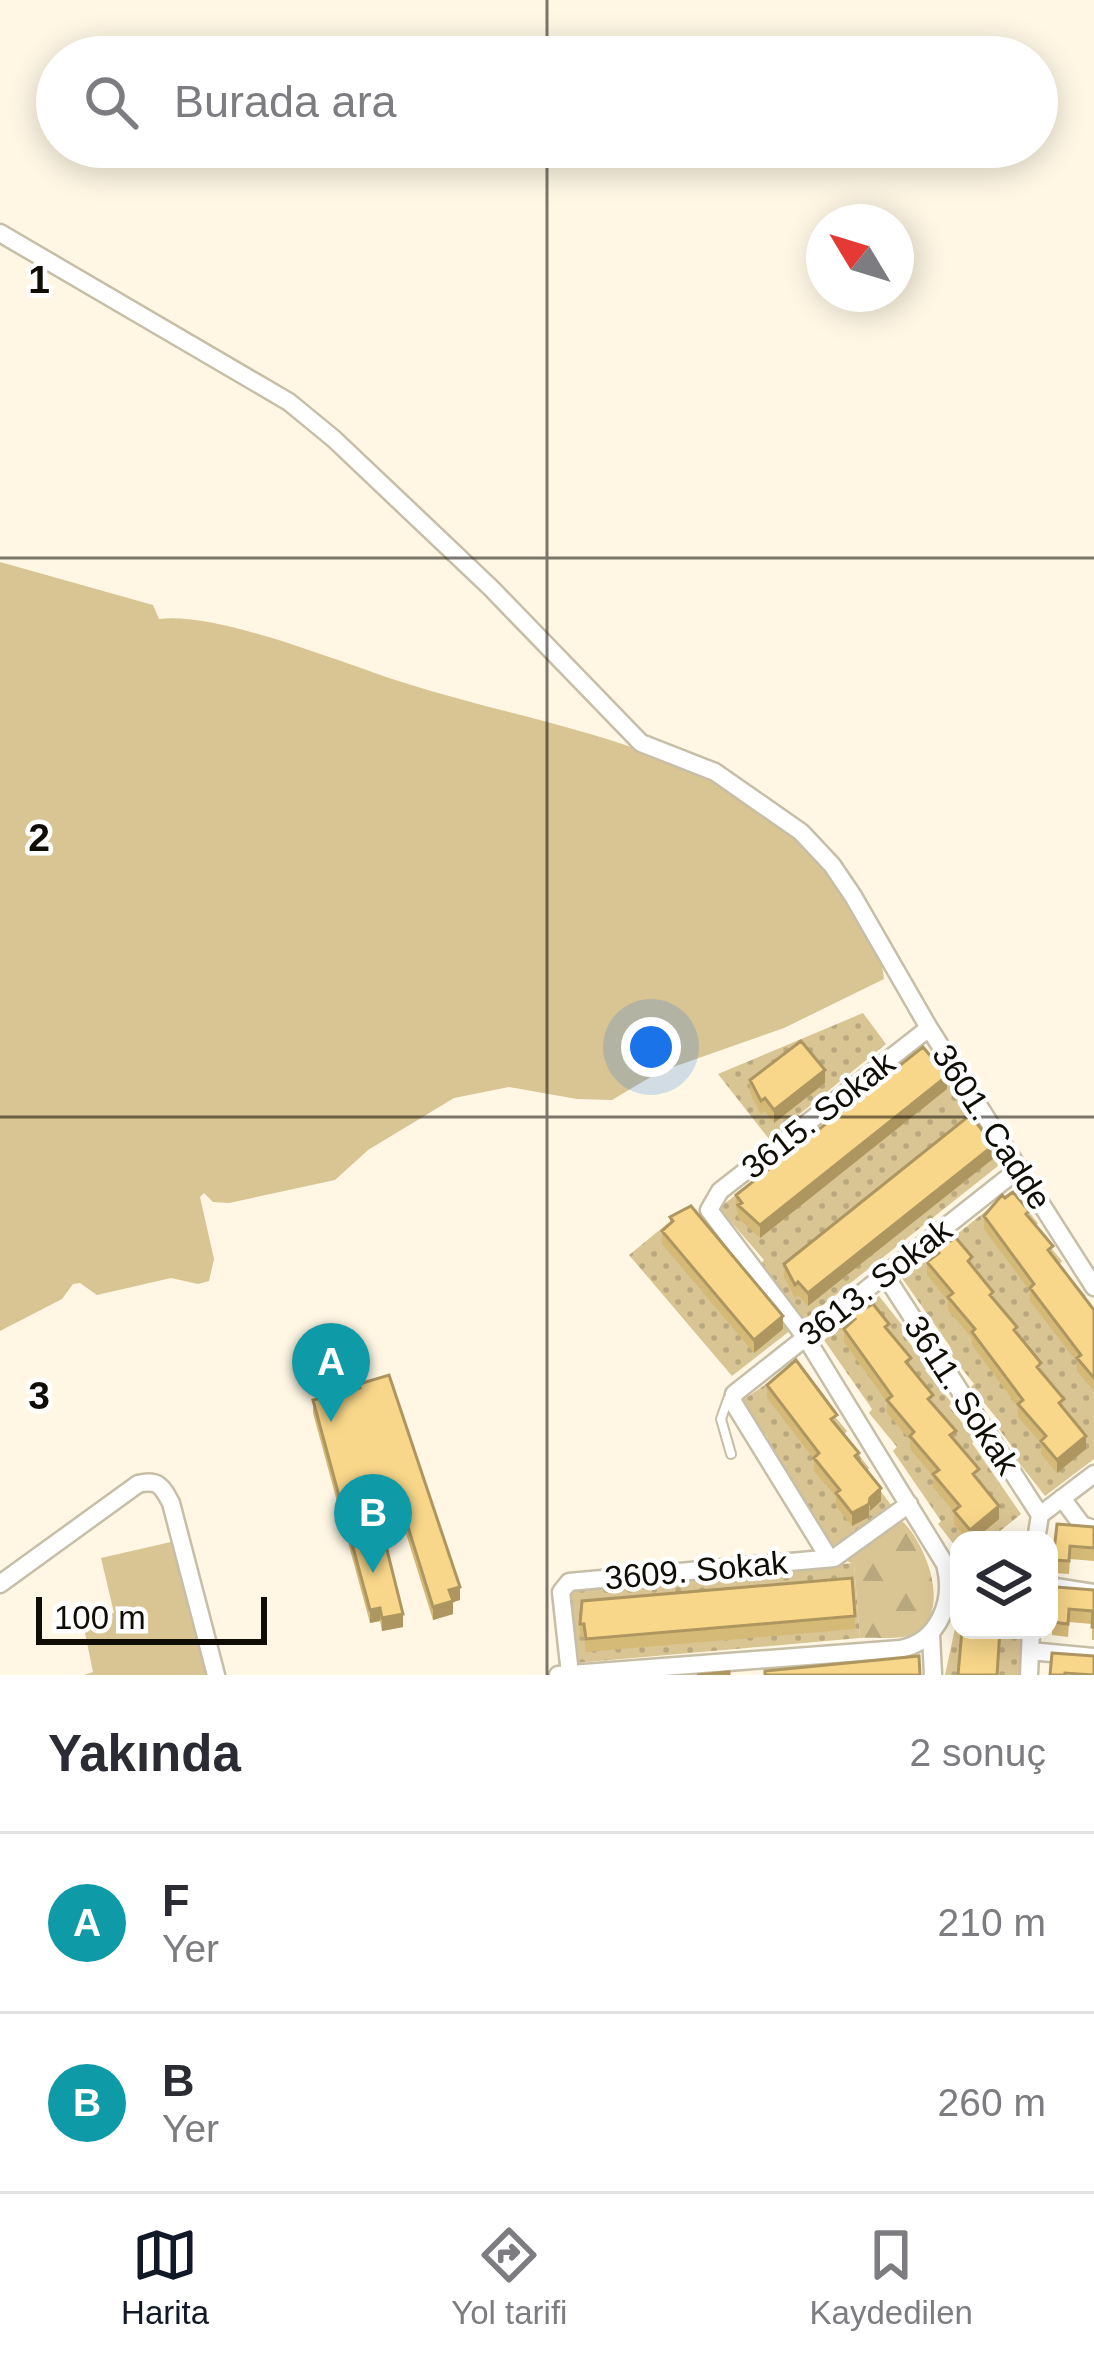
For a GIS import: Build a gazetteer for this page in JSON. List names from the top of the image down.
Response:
{
  "streets": {
    "street": [
      "3615. Sokak",
      "3601. Cadde",
      "3613. Sokak",
      "3611. Sokak",
      "3609. Sokak"
    ]
  },
  "crossings": [
    ["3615. Sokak", "3601. Cadde"],
    ["3615. Sokak", "3613. Sokak"],
    ["3601. Cadde", "3613. Sokak"],
    ["3613. Sokak", "3611. Sokak"]
  ],
  "scale_bar": "100 m",
  "north": "top left",
  "page": {
    "search": "Burada ara",
    "pins": ["A", "B"],
    "scale": "100 m",
    "heading": ["Yakında", "2 sonuç"],
    "list": [
      {
        "mark": "A",
        "name": "F",
        "note": "Yer",
        "value": "210 m"
      },
      {
        "mark": "B",
        "name": "B",
        "note": "Yer",
        "value": "260 m"
      }
    ],
    "nav": ["Harita", "Yol tarifi", "Kaydedilen"]
  },
  "grid": {
    "rows": ["1", "2", "3"]
  }
}
